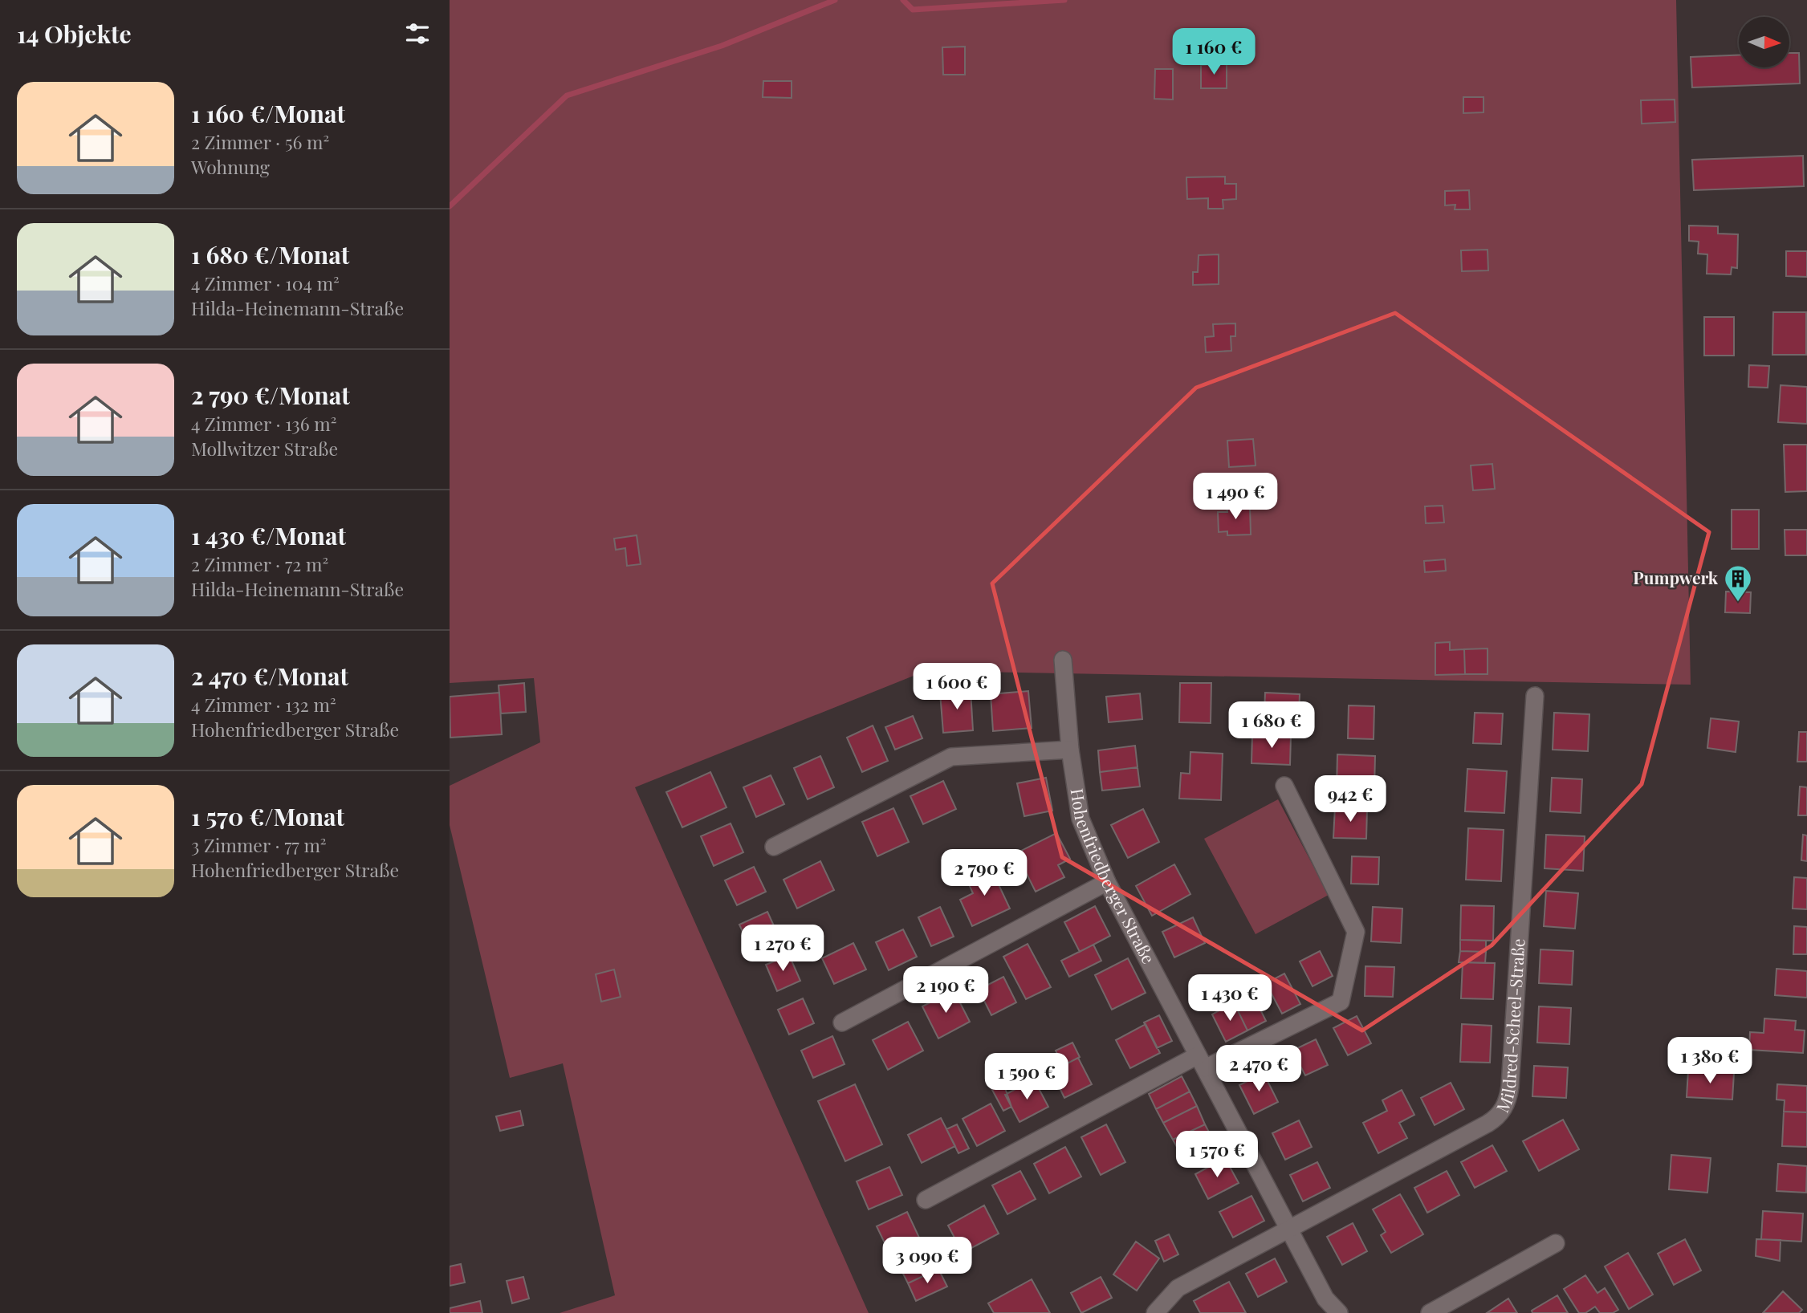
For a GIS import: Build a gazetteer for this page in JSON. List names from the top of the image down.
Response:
{
  "streets": {
    "street": ["Hohenfriedberger Straße", "Mildred-Scheel-Straße"]
  },
  "crossings": [
    ["Hohenfriedberger Straße", "Mildred-Scheel-Straße"]
  ],
  "places": {
    "building": ["Pumpwerk"]
  },
  "north": "right",
  "page": {
    "heading": "14 Objekte",
    "price": [
      "1 160 €",
      "1 490 €",
      "1 600 €",
      "1 680 €",
      "942 €",
      "2 790 €",
      "1 270 €",
      "2 190 €",
      "1 430 €",
      "1 380 €",
      "2 470 €",
      "1 590 €",
      "1 570 €",
      "3 090 €"
    ],
    "list": [
      {
        "name": "1 160 €/Monat",
        "note": "2 Zimmer · 56 m² · Wohnung"
      },
      {
        "name": "1 680 €/Monat",
        "note": "4 Zimmer · 104 m² · Hilda-Heinemann-Straße"
      },
      {
        "name": "2 790 €/Monat",
        "note": "4 Zimmer · 136 m² · Mollwitzer Straße"
      },
      {
        "name": "1 430 €/Monat",
        "note": "2 Zimmer · 72 m² · Hilda-Heinemann-Straße"
      },
      {
        "name": "2 470 €/Monat",
        "note": "4 Zimmer · 132 m² · Hohenfriedberger Straße"
      },
      {
        "name": "1 570 €/Monat",
        "note": "3 Zimmer · 77 m² · Hohenfriedberger Straße"
      }
    ]
  }
}
